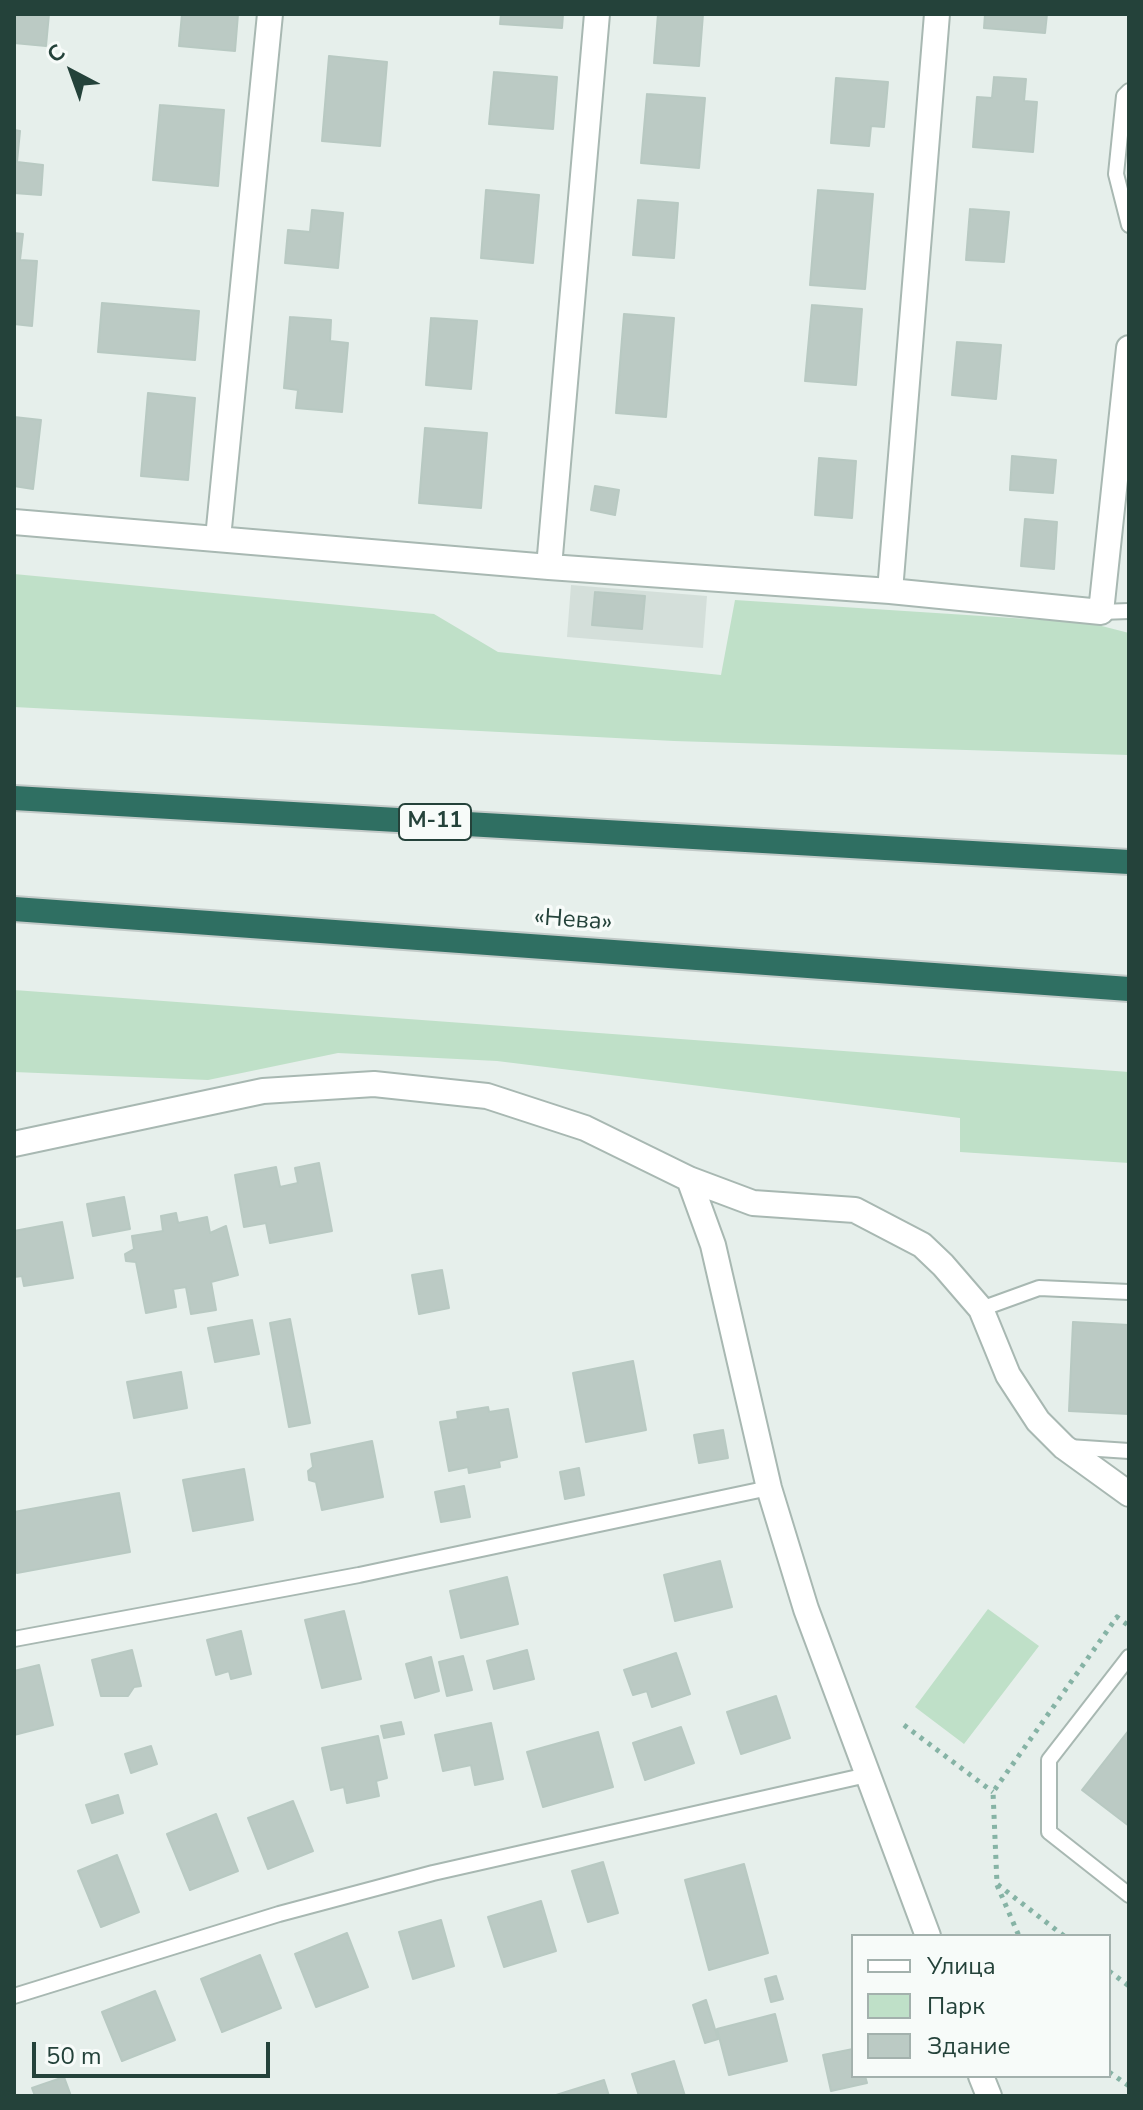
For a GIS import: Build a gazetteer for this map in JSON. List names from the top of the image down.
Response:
{
  "streets": {
    "highway": ["М-11", "«Нева»"]
  },
  "legend": ["Улица", "Парк", "Здание"],
  "scale_bar": "50 m",
  "north": "top left"
}
